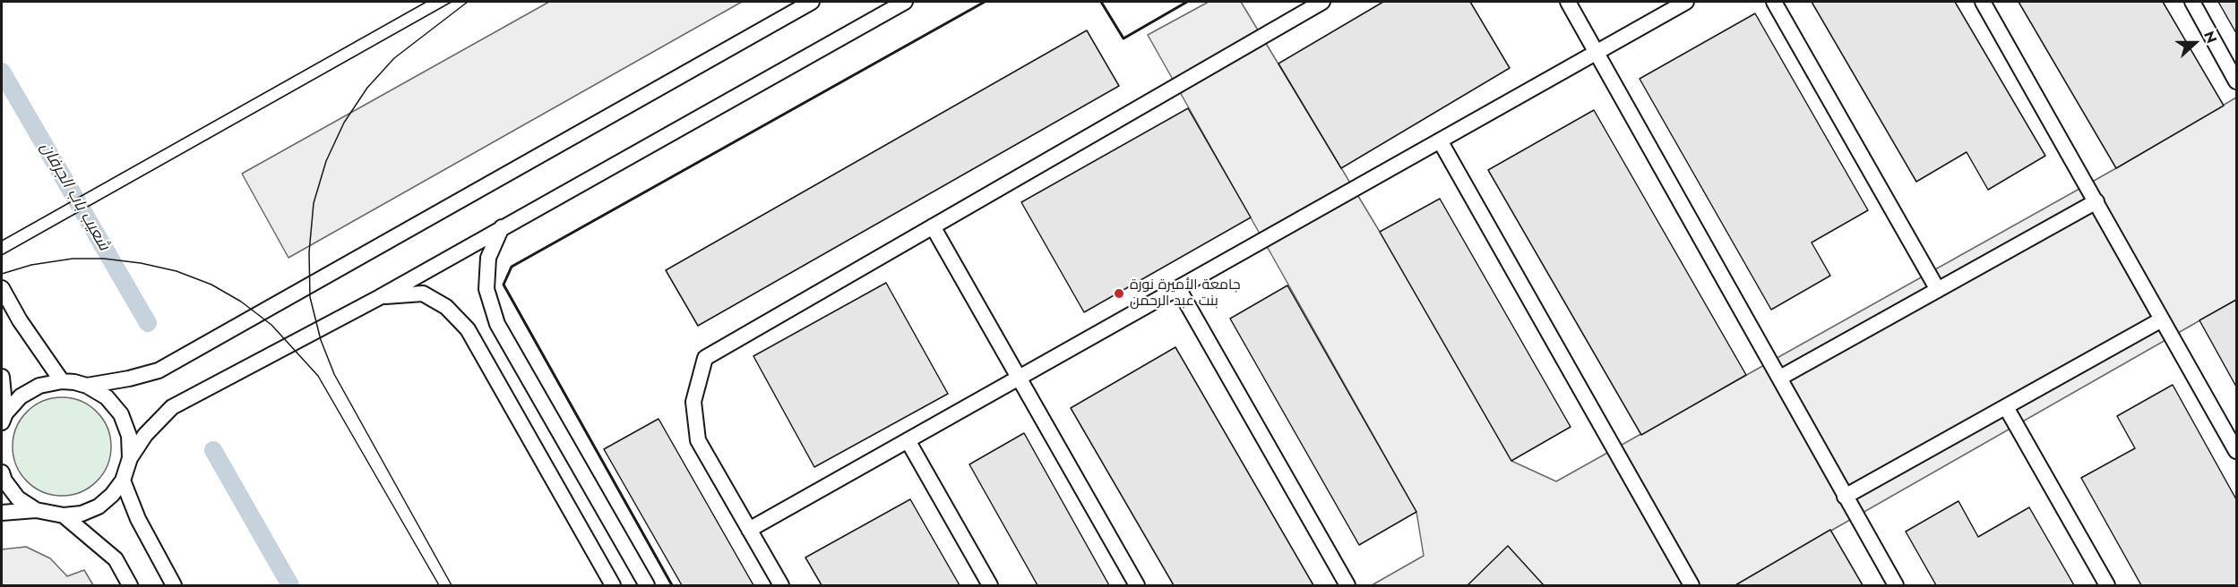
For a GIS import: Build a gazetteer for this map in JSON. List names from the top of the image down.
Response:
{
  "water": ["شعيب باب الجرفان"],
  "places": ["جامعة الأميرة نورة بنت عبد الرحمن"],
  "north": "right"
}
